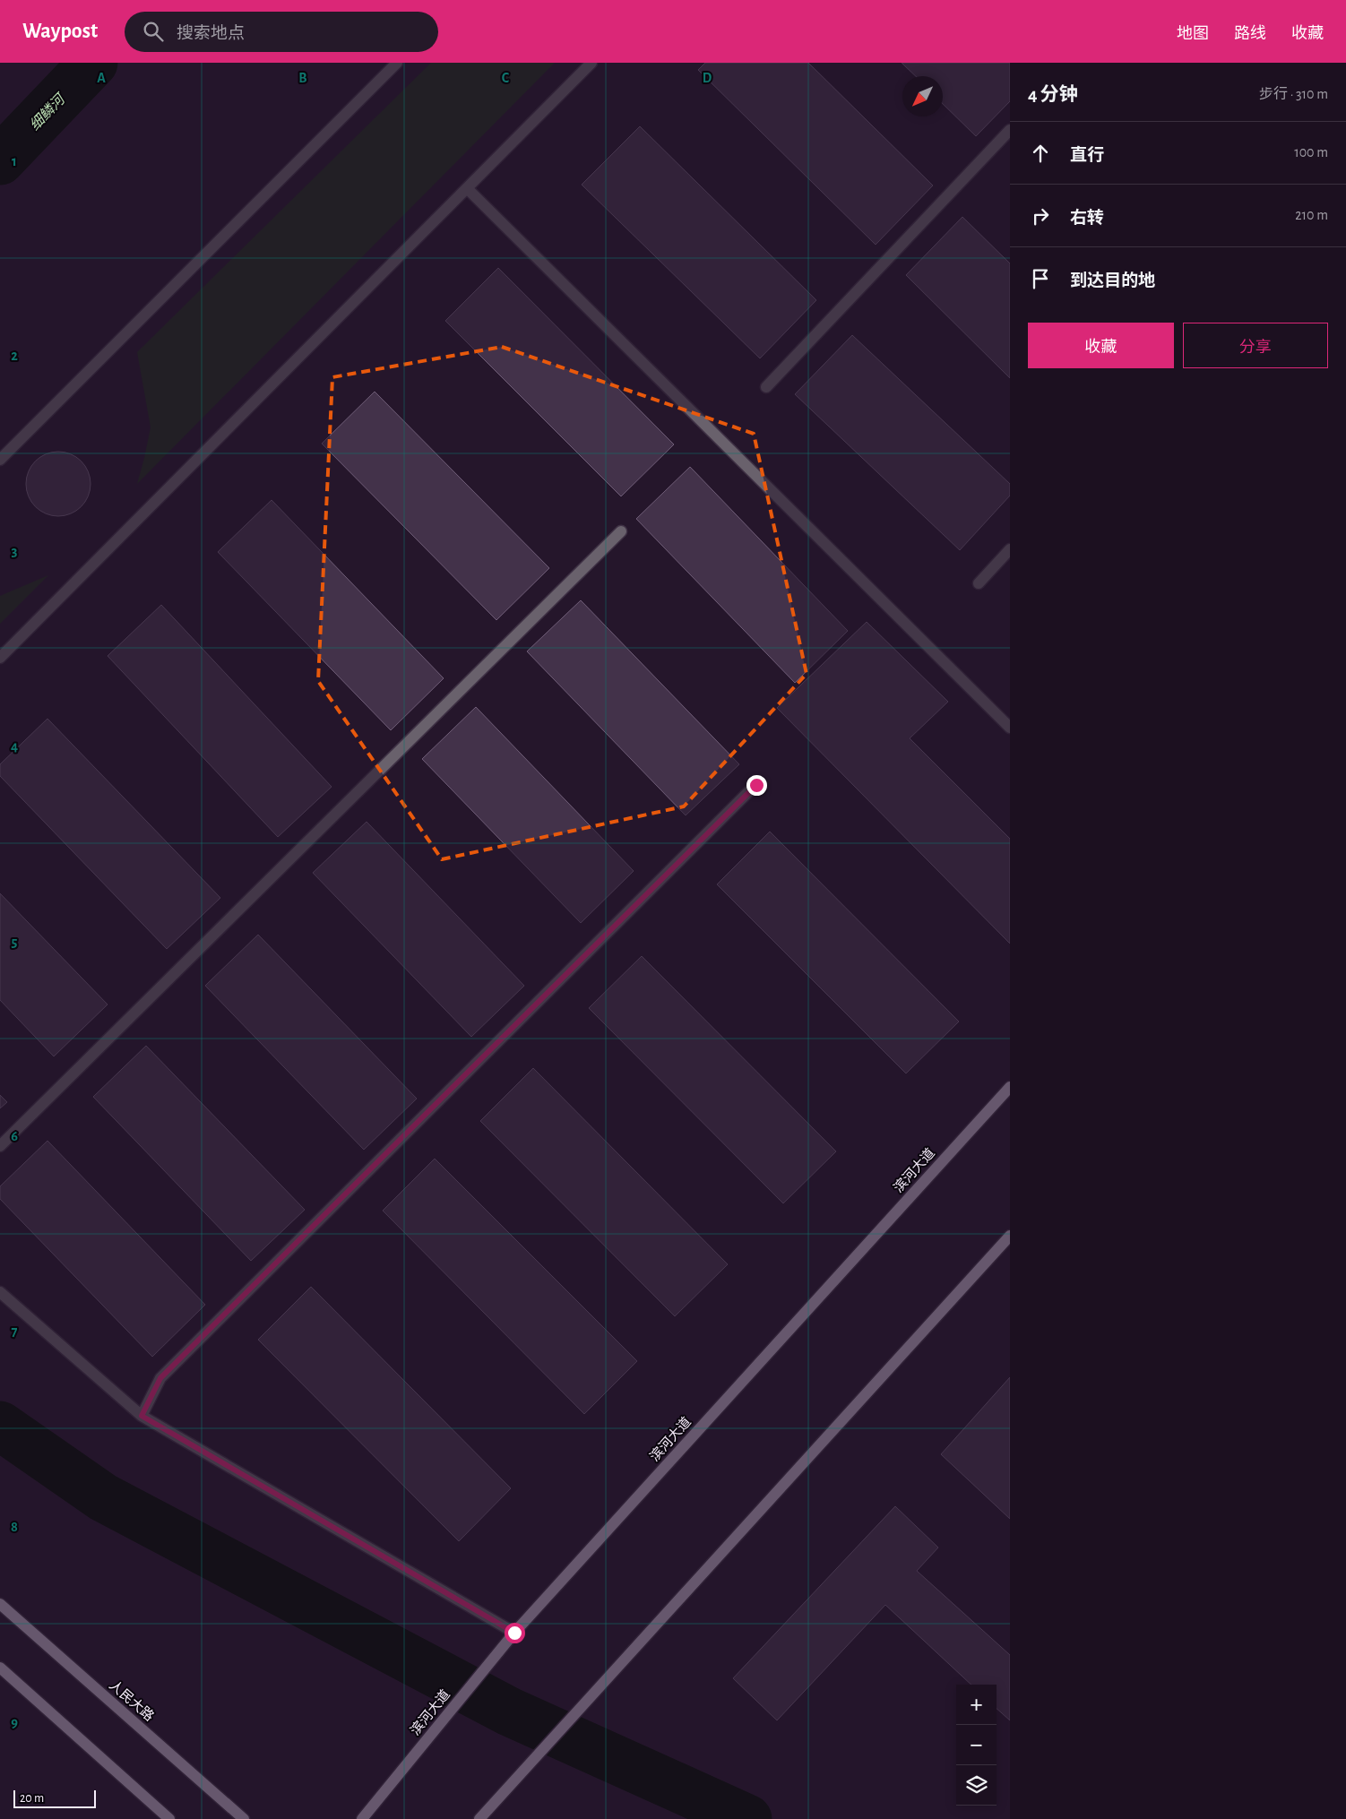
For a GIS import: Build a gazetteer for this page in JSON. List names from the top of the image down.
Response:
{
  "streets": {
    "main road": ["滨河大道", "人民大路"]
  },
  "water": ["细鳞河"],
  "scale_bar": "20 m",
  "north": "bottom left",
  "page": {
    "header": "Waypost",
    "search": "搜索地点",
    "nav": ["地图", "路线", "收藏"],
    "heading": ["4 分钟", "步行 · 310 m"],
    "list": [
      ["直行", "100 m"],
      ["右转", "210 m"],
      "到达目的地"
    ],
    "buttons": ["收藏", "分享"],
    "map_buttons": ["+", "−"],
    "scale": "20 m"
  },
  "grid": {
    "columns": [
      "A",
      "B",
      "C",
      "D"
    ],
    "rows": [
      "1",
      "2",
      "3",
      "4",
      "5",
      "6",
      "7",
      "8",
      "9"
    ]
  }
}
